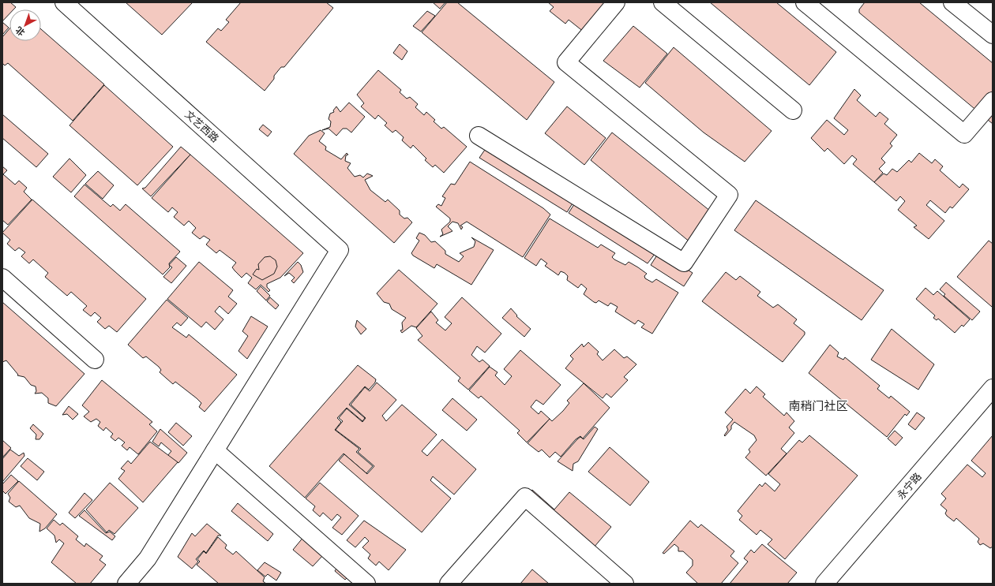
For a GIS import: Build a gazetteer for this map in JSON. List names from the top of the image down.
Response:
{
  "streets": {
    "street": ["文艺西路", "永宁路"]
  },
  "districts": ["南稍门社区"],
  "north": "bottom left"
}
